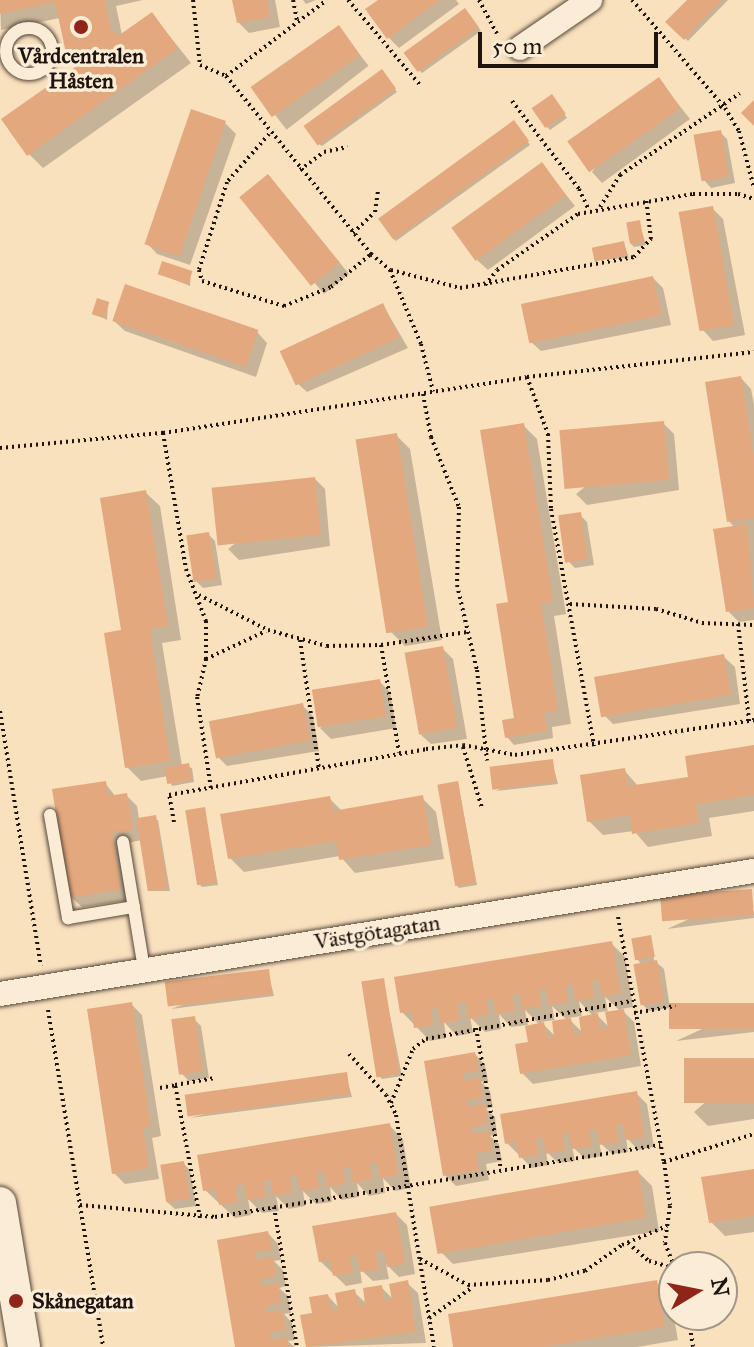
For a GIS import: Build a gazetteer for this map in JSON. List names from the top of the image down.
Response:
{
  "streets": {
    "street": ["Västgötagatan"]
  },
  "places": ["Vårdcentralen Håsten", "Skånegatan"],
  "scale_bar": "50 m",
  "north": "right"
}
